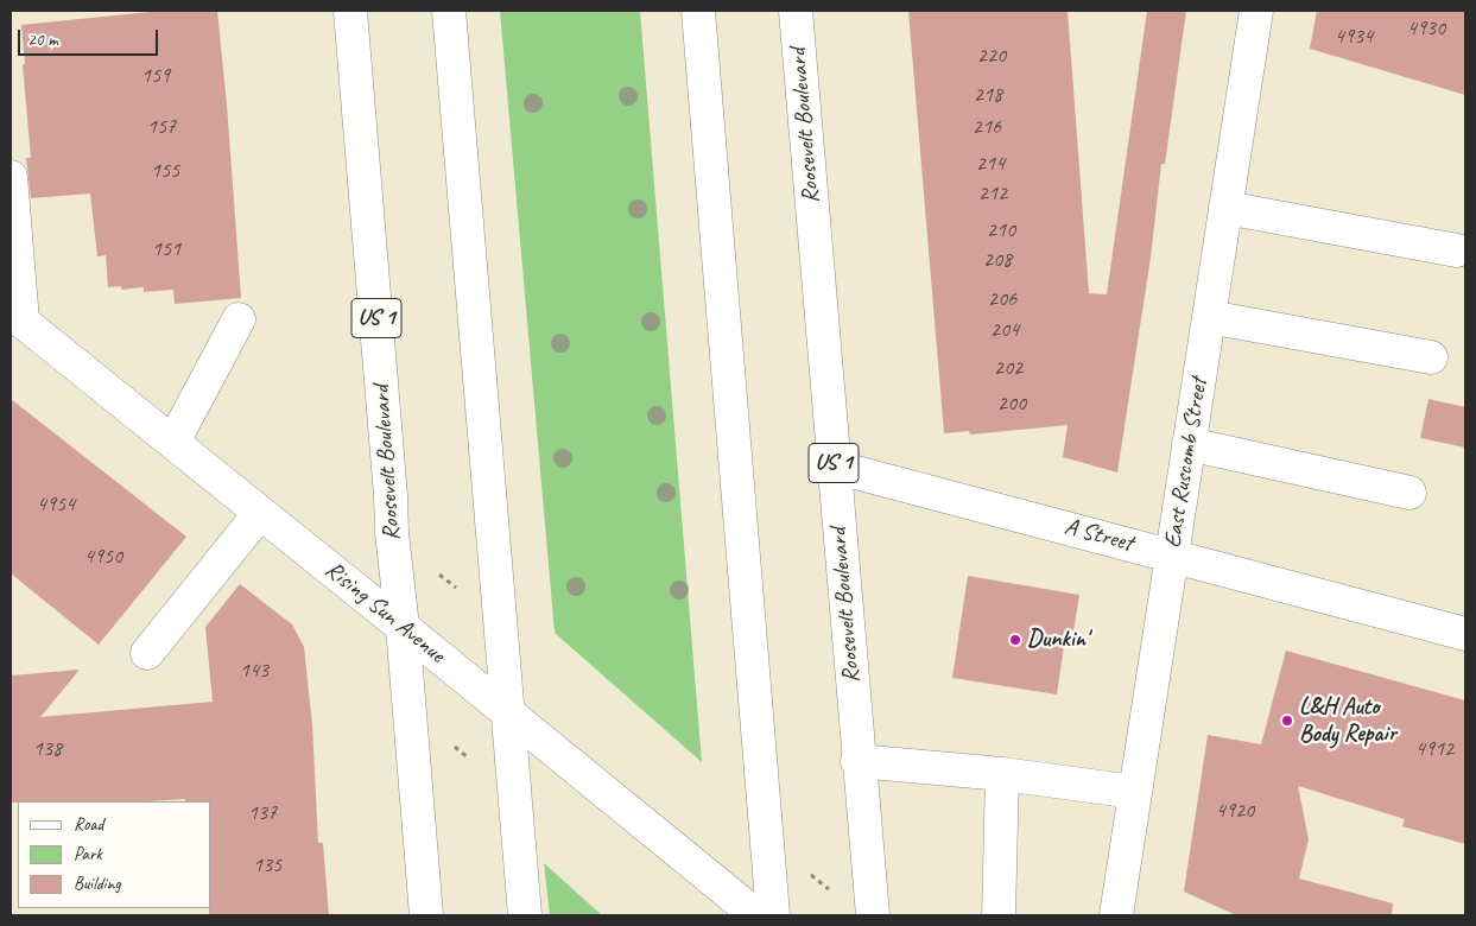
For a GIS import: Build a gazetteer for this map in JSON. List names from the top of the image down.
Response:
{
  "streets": {
    "main road": [
      "Roosevelt Boulevard",
      "US 1",
      "East Ruscomb Street",
      "A Street",
      "Rising Sun Avenue"
    ]
  },
  "crossings": [
    ["Roosevelt Boulevard", "A Street"],
    ["Roosevelt Boulevard", "Rising Sun Avenue"],
    ["East Ruscomb Street", "A Street"]
  ],
  "places": ["Dunkin'", "L&H Auto Body Repair"],
  "house_numbers": [
    "4930",
    "4934",
    "220",
    "159",
    "218",
    "157",
    "216",
    "214",
    "155",
    "212",
    "210",
    "151",
    "208",
    "206",
    "204",
    "202",
    "200",
    "4954",
    "4950",
    "143",
    "138",
    "4912",
    "4920",
    "137",
    "135"
  ],
  "legend": ["Road", "Park", "Building"],
  "scale_bar": "20 m"
}
